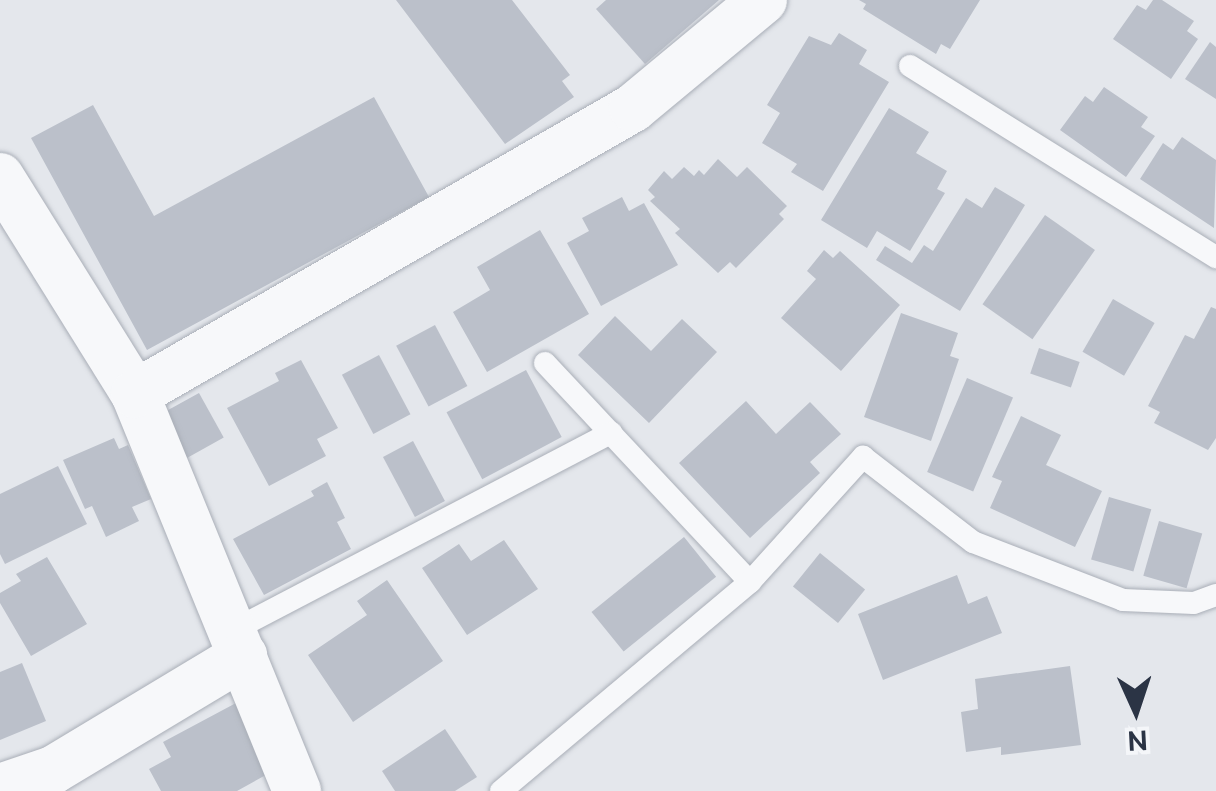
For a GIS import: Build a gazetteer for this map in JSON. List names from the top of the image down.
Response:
{
  "north": "bottom"
}
